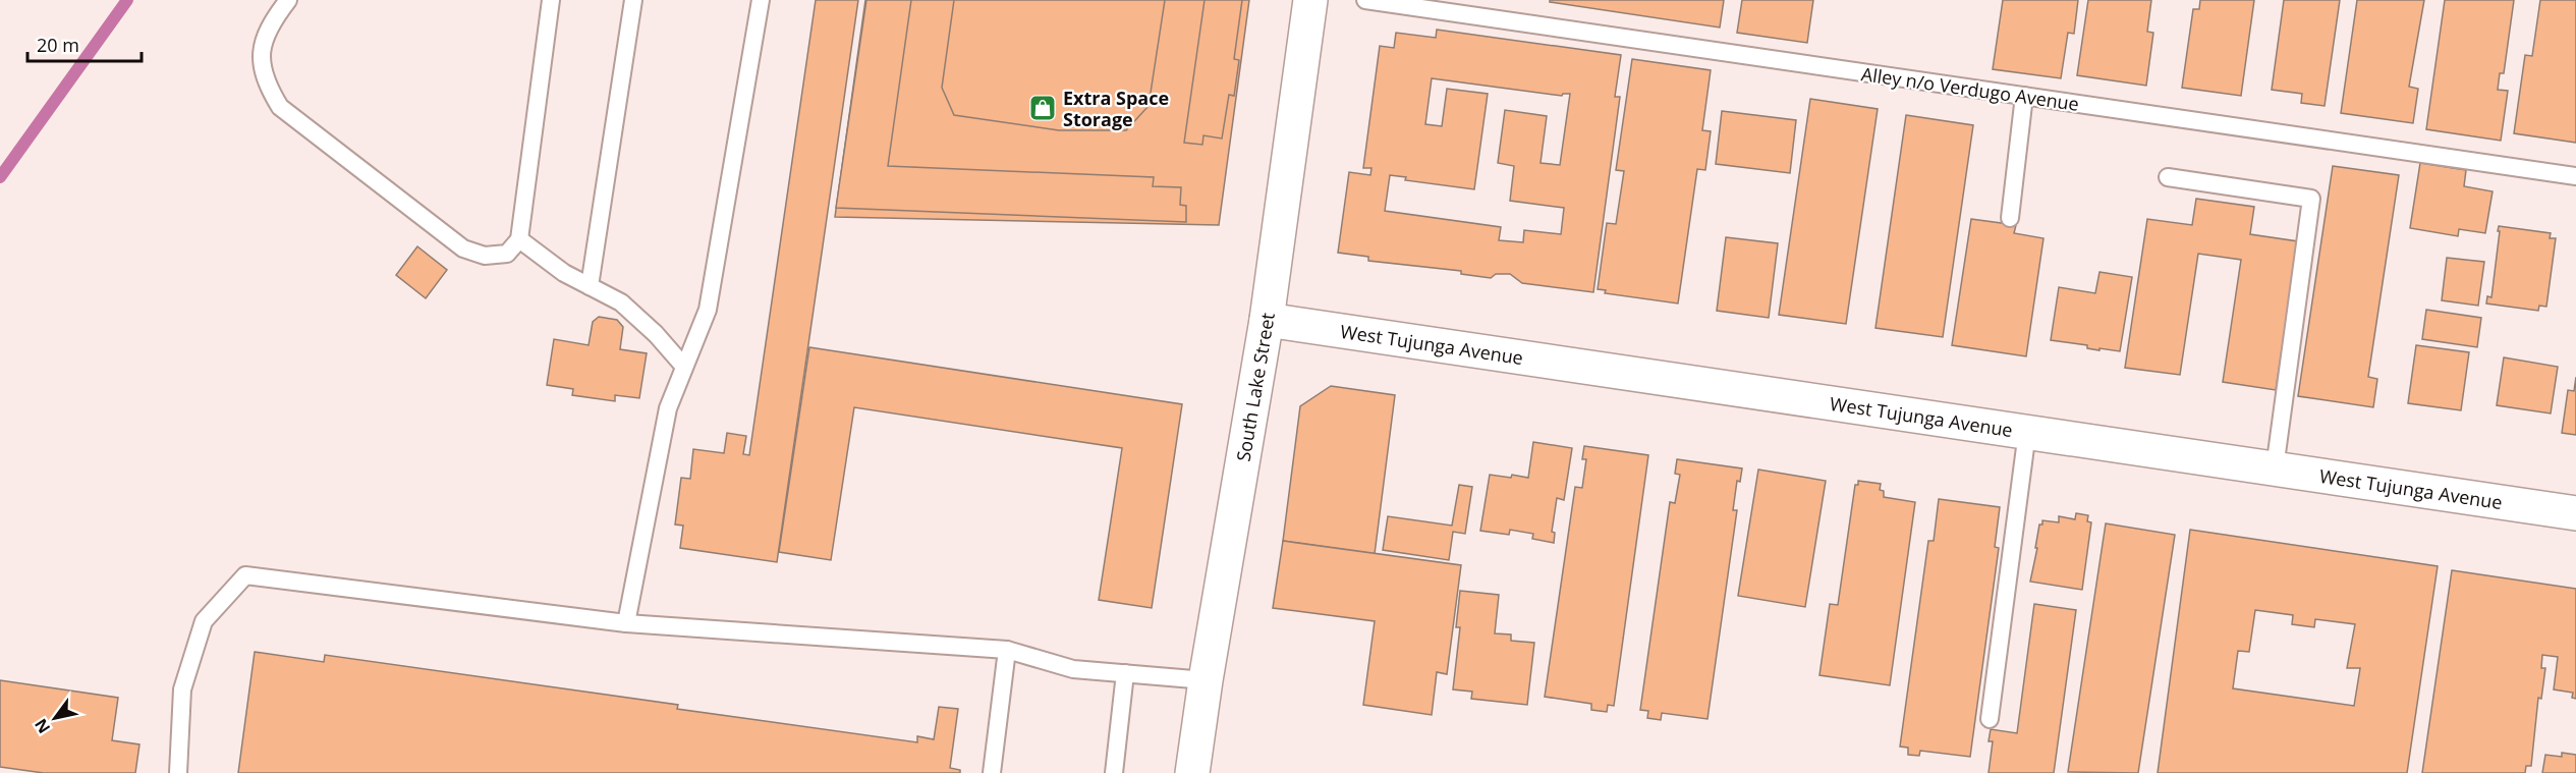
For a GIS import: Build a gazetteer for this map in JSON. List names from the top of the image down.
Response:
{
  "streets": {
    "street": ["West Tujunga Avenue", "South Lake Street"],
    "lane": ["Alley n/o Verdugo Avenue"]
  },
  "crossings": [
    ["West Tujunga Avenue", "South Lake Street"]
  ],
  "places": {
    "shop": ["Extra Space Storage"]
  },
  "scale_bar": "20 m",
  "north": "bottom left"
}
